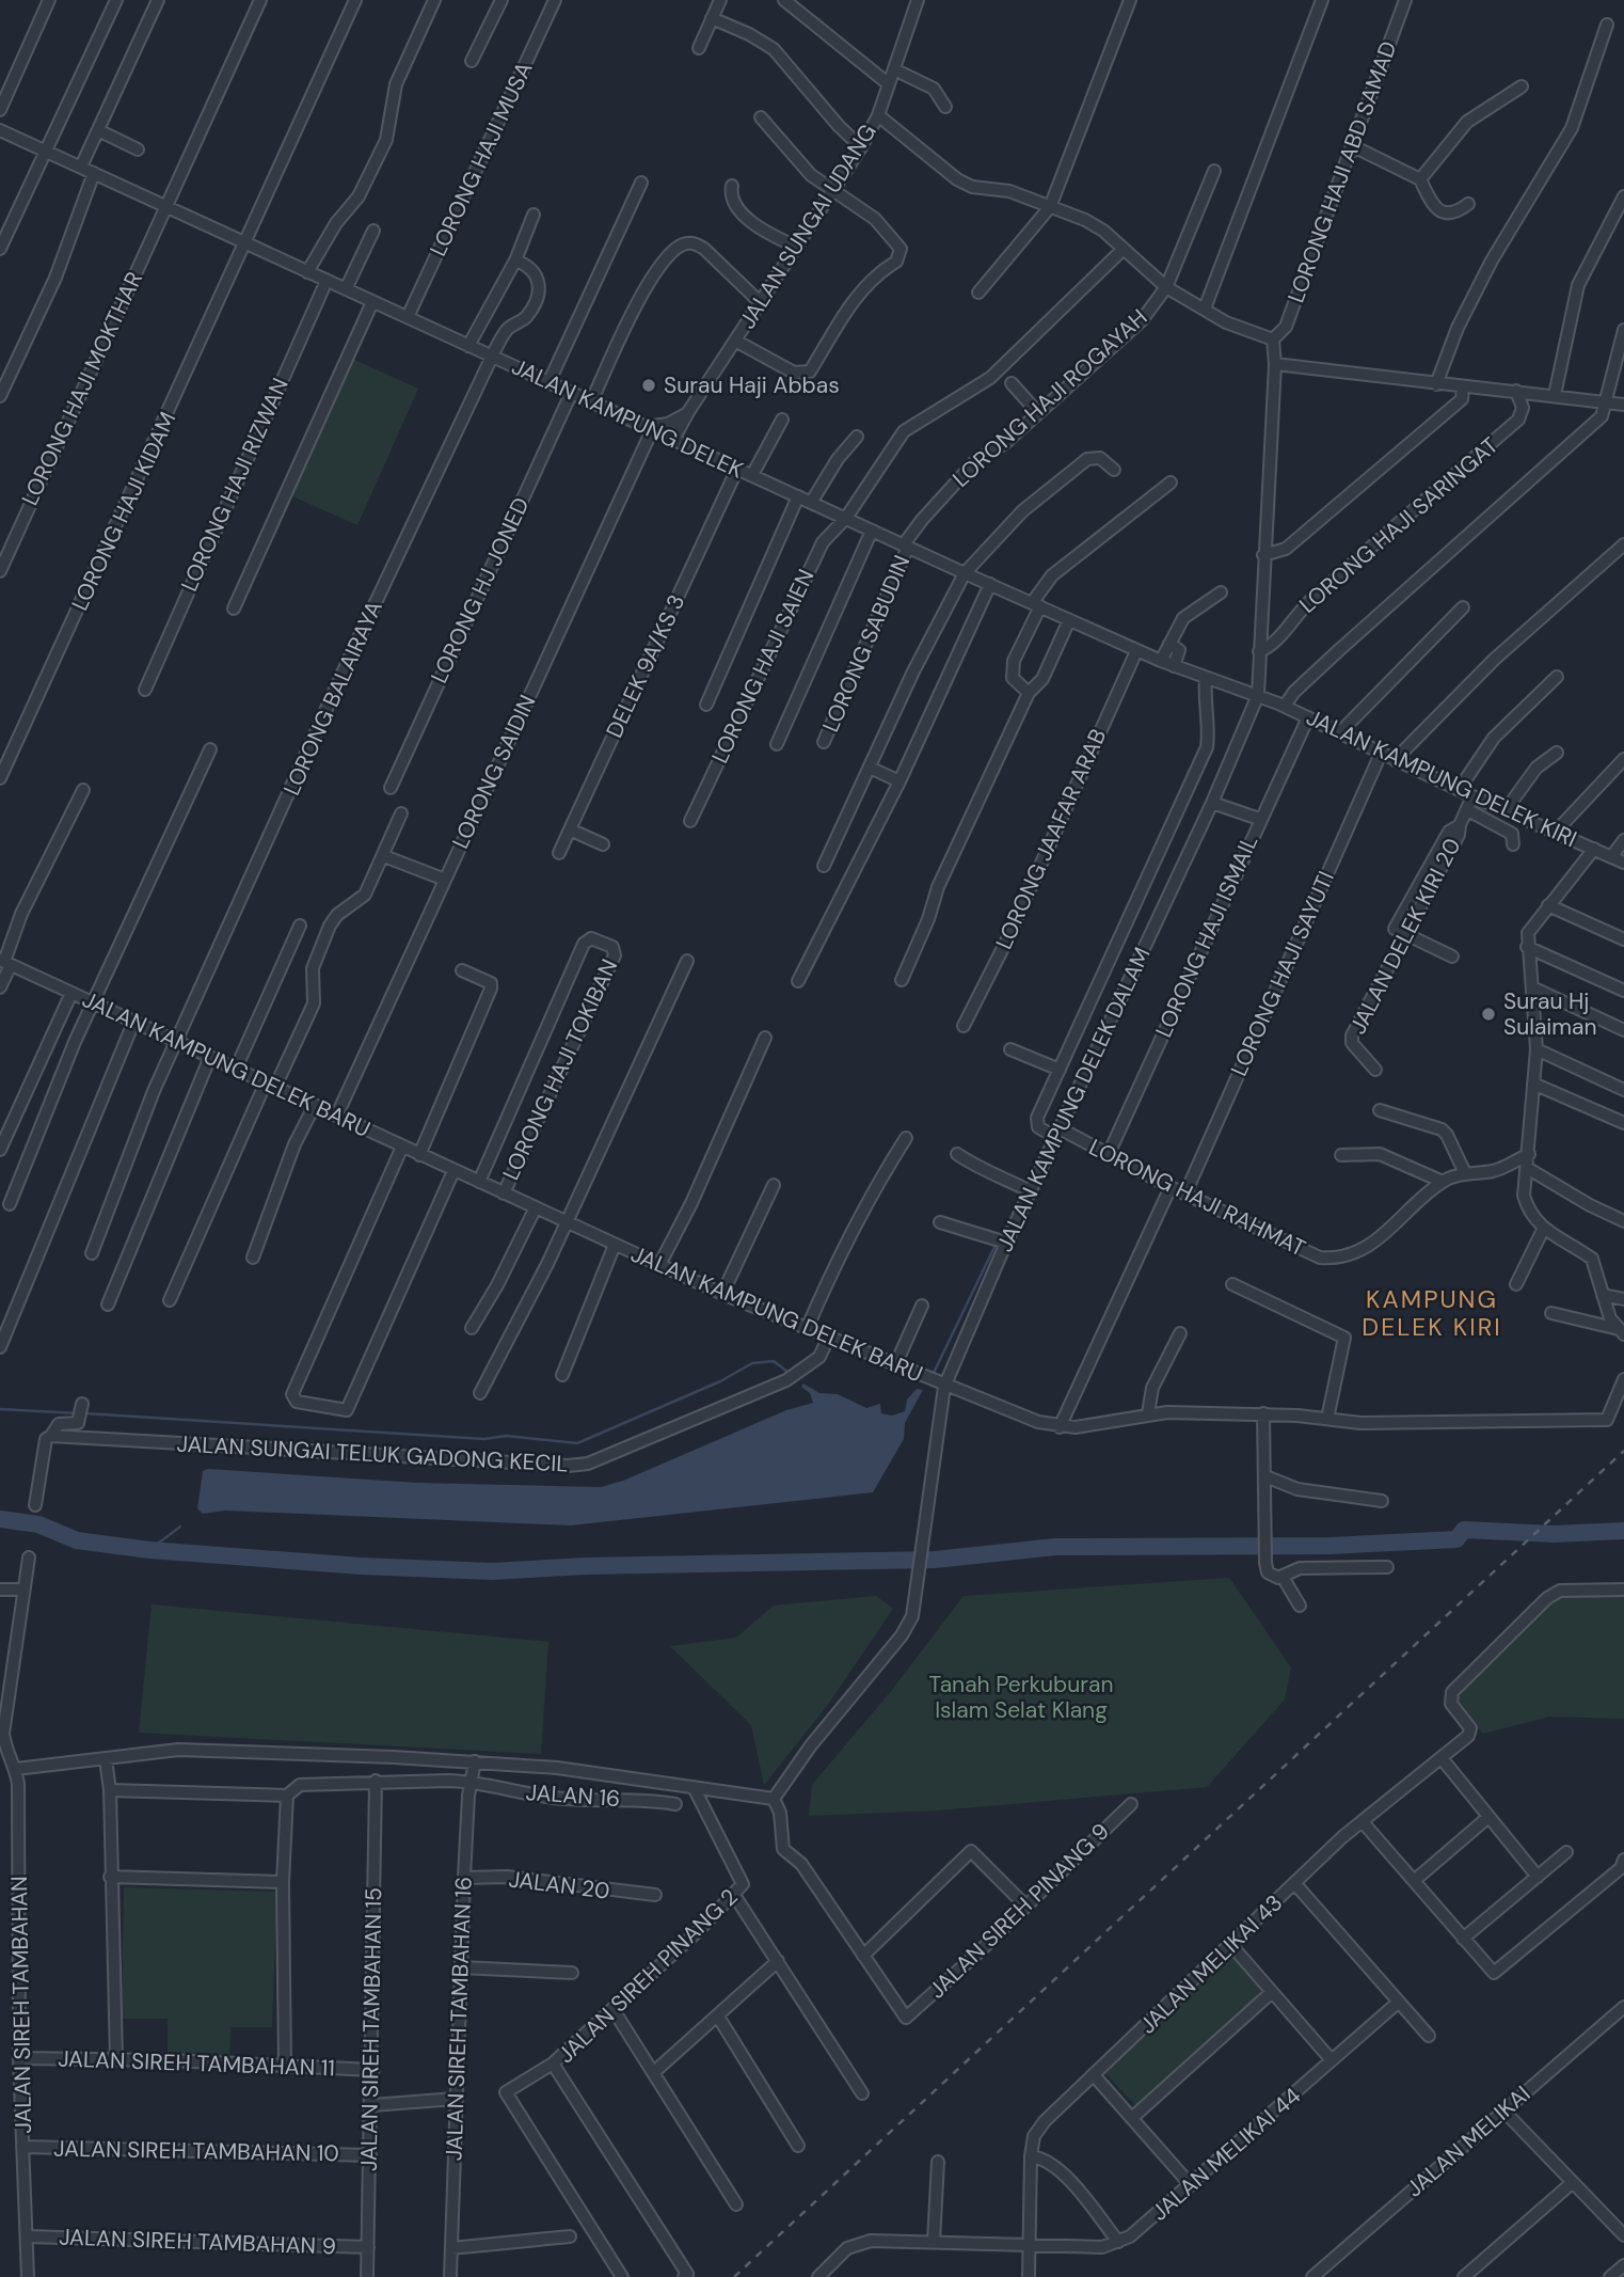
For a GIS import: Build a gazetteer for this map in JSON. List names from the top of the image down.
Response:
{
  "streets": {
    "street": [
      "LORONG HAJI MUSA",
      "LORONG HAJI ABD SAMAD",
      "JALAN SUNGAI UDANG",
      "LORONG HAJI MOKTHAR",
      "LORONG HAJI ROGAYAH",
      "JALAN KAMPUNG DELEK",
      "LORONG HAJI RIZWAN",
      "LORONG HAJI KIDAM",
      "LORONG HAJI SARINGAT",
      "LORONG HJ JONED",
      "LORONG SABUDIN",
      "DELEK 9A/KS 3",
      "LORONG HAJI SAIEN",
      "LORONG BALAIRAYA",
      "LORONG SAIDIN",
      "JALAN KAMPUNG DELEK KIRI",
      "LORONG JAAFAR ARAB",
      "LORONG HAJI ISMAIL",
      "JALAN DELEK KIRI 20",
      "LORONG HAJI SAYUTI",
      "JALAN KAMPUNG DELEK BARU",
      "LORONG HAJI TOKIBAN",
      "JALAN KAMPUNG DELEK DALAM",
      "LORONG HAJI RAHMAT",
      "JALAN SUNGAI TELUK GADONG KECIL",
      "JALAN 16",
      "JALAN 20",
      "JALAN SIREH PINANG 9",
      "JALAN MELIKAI 43",
      "JALAN SIREH PINANG 2",
      "JALAN SIREH TAMBAHAN",
      "JALAN SIREH TAMBAHAN 16",
      "JALAN SIREH TAMBAHAN 15",
      "JALAN SIREH TAMBAHAN 11",
      "JALAN MELIKAI",
      "JALAN SIREH TAMBAHAN 10",
      "JALAN MELIKAI 44",
      "JALAN SIREH TAMBAHAN 9"
    ]
  },
  "crossings": [
    ["LORONG HAJI MUSA", "JALAN KAMPUNG DELEK"],
    ["LORONG HAJI ABD SAMAD", "JALAN KAMPUNG DELEK DALAM"],
    ["JALAN SUNGAI UDANG", "JALAN KAMPUNG DELEK"],
    ["LORONG HAJI MOKTHAR", "JALAN KAMPUNG DELEK"],
    ["LORONG HAJI ROGAYAH", "JALAN KAMPUNG DELEK"],
    ["LORONG HAJI ROGAYAH", "LORONG SABUDIN"],
    ["JALAN KAMPUNG DELEK", "LORONG HAJI RIZWAN"],
    ["JALAN KAMPUNG DELEK", "LORONG HAJI KIDAM"],
    ["JALAN KAMPUNG DELEK", "LORONG HJ JONED"],
    ["JALAN KAMPUNG DELEK", "LORONG SABUDIN"],
    ["JALAN KAMPUNG DELEK", "DELEK 9A/KS 3"],
    ["JALAN KAMPUNG DELEK", "LORONG HAJI SAIEN"],
    ["JALAN KAMPUNG DELEK", "LORONG BALAIRAYA"],
    ["JALAN KAMPUNG DELEK", "LORONG SAIDIN"],
    ["JALAN KAMPUNG DELEK", "JALAN KAMPUNG DELEK KIRI"],
    ["JALAN KAMPUNG DELEK", "LORONG JAAFAR ARAB"],
    ["JALAN KAMPUNG DELEK", "JALAN KAMPUNG DELEK DALAM"],
    ["LORONG HAJI SARINGAT", "JALAN KAMPUNG DELEK DALAM"],
    ["LORONG BALAIRAYA", "JALAN KAMPUNG DELEK BARU"],
    ["LORONG SAIDIN", "JALAN KAMPUNG DELEK BARU"],
    ["JALAN KAMPUNG DELEK KIRI", "LORONG HAJI ISMAIL"],
    ["JALAN KAMPUNG DELEK KIRI", "JALAN DELEK KIRI 20"],
    ["JALAN KAMPUNG DELEK KIRI", "LORONG HAJI SAYUTI"],
    ["JALAN KAMPUNG DELEK KIRI", "JALAN KAMPUNG DELEK DALAM"],
    ["LORONG HAJI ISMAIL", "LORONG HAJI RAHMAT"],
    ["LORONG HAJI SAYUTI", "LORONG HAJI RAHMAT"],
    ["JALAN KAMPUNG DELEK BARU", "LORONG HAJI TOKIBAN"],
    ["JALAN KAMPUNG DELEK BARU", "JALAN KAMPUNG DELEK DALAM"],
    ["JALAN KAMPUNG DELEK BARU", "JALAN SUNGAI TELUK GADONG KECIL"],
    ["JALAN KAMPUNG DELEK DALAM", "LORONG HAJI RAHMAT"],
    ["JALAN 16", "JALAN SIREH TAMBAHAN 16"],
    ["JALAN 16", "JALAN SIREH TAMBAHAN 15"],
    ["JALAN 20", "JALAN SIREH TAMBAHAN 16"],
    ["JALAN MELIKAI 43", "JALAN MELIKAI 44"],
    ["JALAN SIREH TAMBAHAN", "JALAN SIREH TAMBAHAN 11"],
    ["JALAN SIREH TAMBAHAN", "JALAN SIREH TAMBAHAN 10"],
    ["JALAN SIREH TAMBAHAN", "JALAN SIREH TAMBAHAN 9"],
    ["JALAN SIREH TAMBAHAN 15", "JALAN SIREH TAMBAHAN 11"],
    ["JALAN SIREH TAMBAHAN 15", "JALAN SIREH TAMBAHAN 10"],
    ["JALAN SIREH TAMBAHAN 15", "JALAN SIREH TAMBAHAN 9"]
  ],
  "districts": ["KAMPUNG DELEK KIRI"],
  "parks": ["Tanah Perkuburan Islam Selat Klang"],
  "places": ["Surau Haji Abbas", "Surau Hj Sulaiman"]
}
